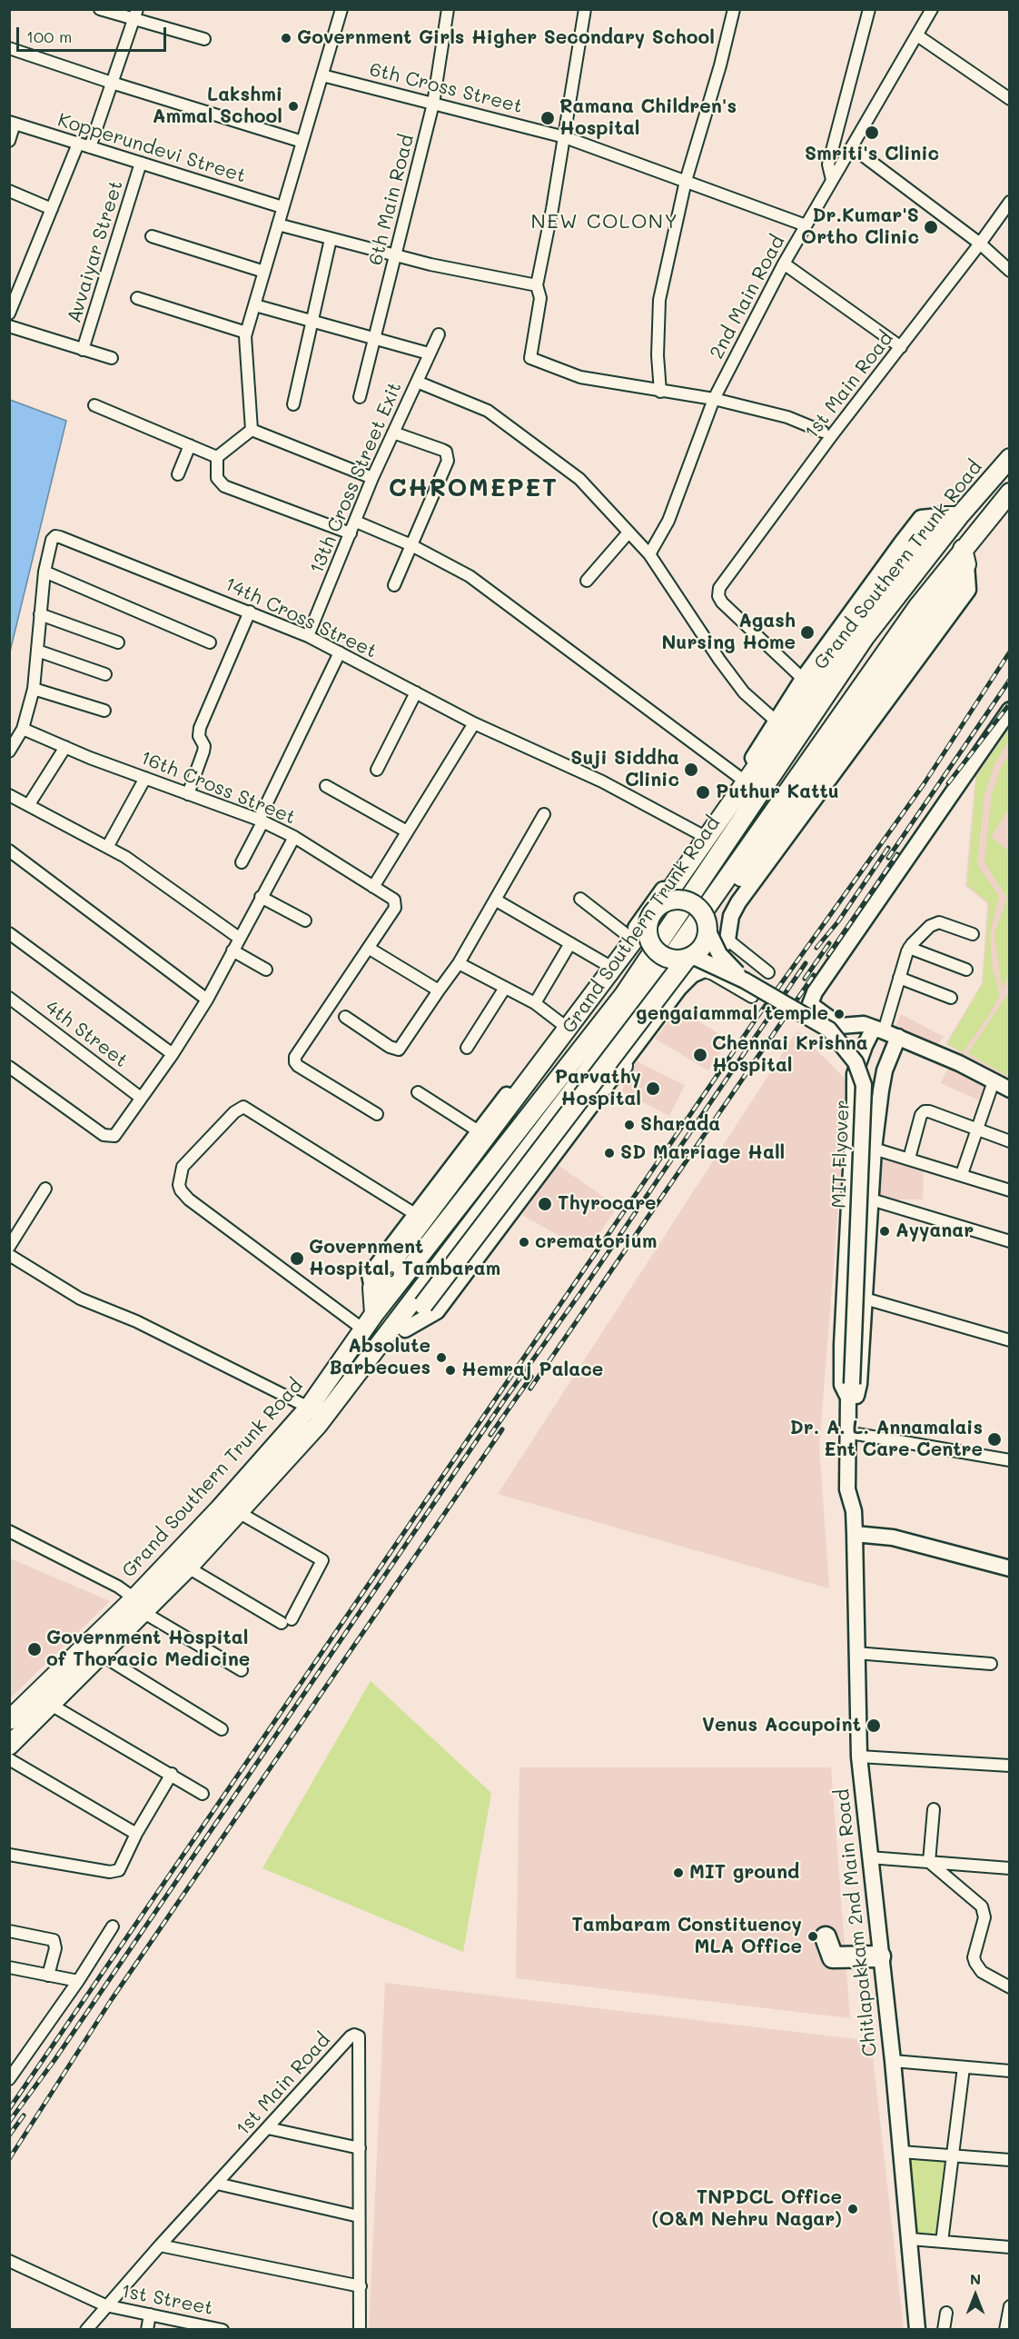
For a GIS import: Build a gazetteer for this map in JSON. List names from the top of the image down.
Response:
{
  "streets": {
    "main road": ["Grand Southern Trunk Road"],
    "street": [
      "6th Cross Street",
      "Kopperundevi Street",
      "6th Main Road",
      "Avvaiyar Street",
      "2nd Main Road",
      "1st Main Road",
      "13th Cross Street Exit",
      "14th Cross Street",
      "16th Cross Street",
      "4th Street",
      "MIT Flyover",
      "Chitlapakkam 2nd Main Road",
      "1st Street"
    ]
  },
  "crossings": [
    ["6th Cross Street", "6th Main Road"],
    ["6th Cross Street", "2nd Main Road"],
    ["Kopperundevi Street", "Avvaiyar Street"],
    ["1st Main Road", "1st Street"],
    ["13th Cross Street Exit", "14th Cross Street"],
    ["14th Cross Street", "16th Cross Street"]
  ],
  "districts": ["NEW COLONY", "CHROMEPET"],
  "places": [
    "Government Girls Higher Secondary School",
    "Lakshmi Ammal School",
    "Ramana Children's Hospital",
    "Smriti's Clinic",
    "Dr.Kumar'S Ortho Clinic",
    "Agash Nursing Home",
    "Suji Siddha Clinic",
    "Puthur Kattu",
    "gengaiammal temple",
    "Chennai Krishna Hospital",
    "Parvathy Hospital",
    "Sharada",
    "SD Marriage Hall",
    "Thyrocare",
    "Ayyanar",
    "crematorium",
    "Government Hospital, Tambaram",
    "Absolute Barbecues",
    "Hemraj Palace",
    "Dr. A. L. Annamalais Ent Care Centre",
    "Government Hospital of Thoracic Medicine",
    "Venus Accupoint",
    "MIT ground",
    "Tambaram Constituency MLA Office",
    "TNPDCL Office (O&M Nehru Nagar)"
  ],
  "scale_bar": "100 m",
  "north": "top"
}
